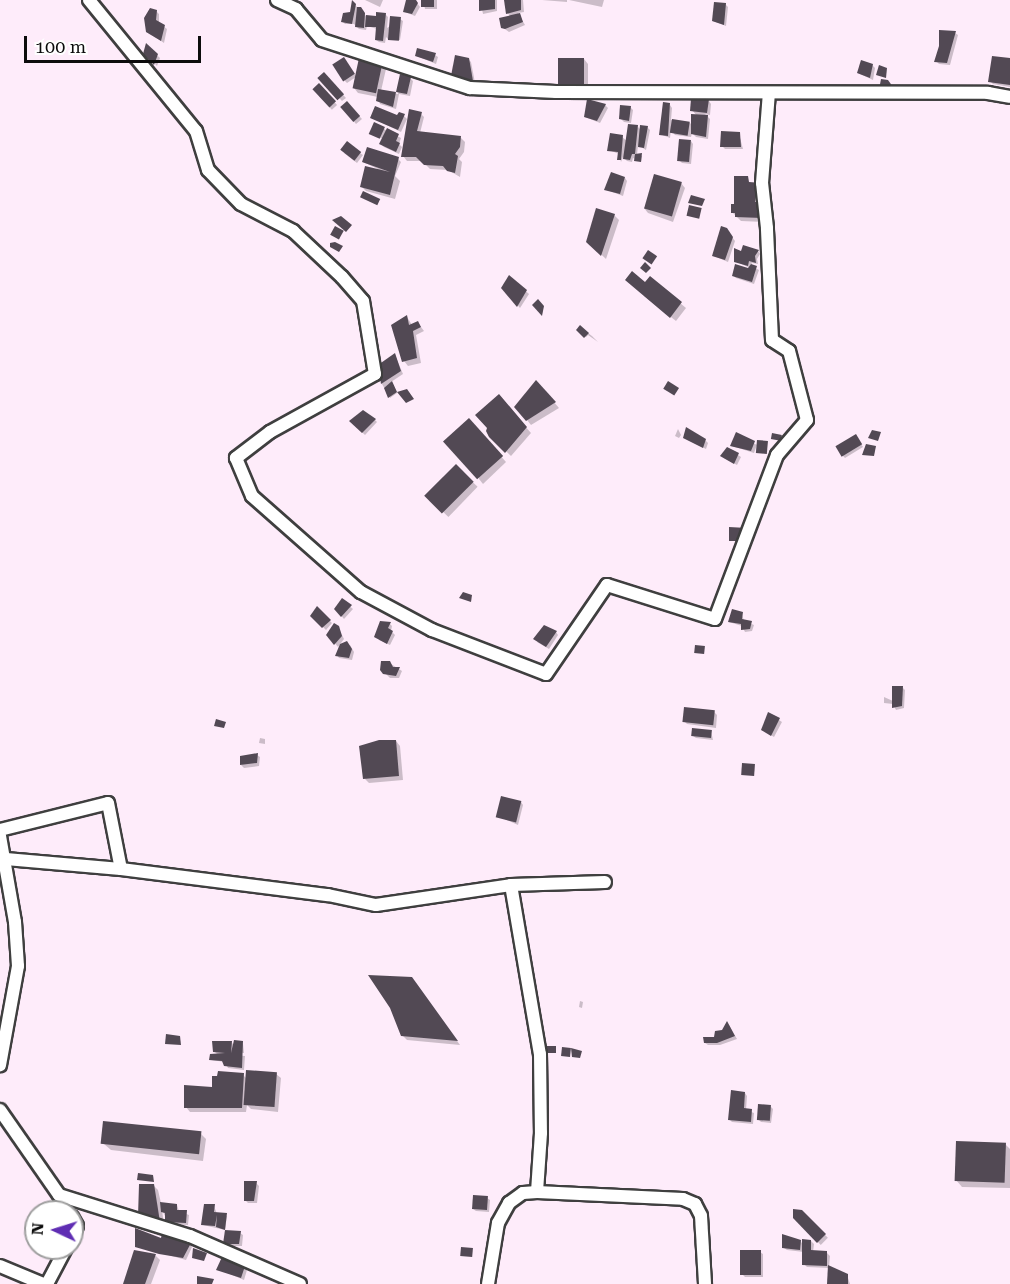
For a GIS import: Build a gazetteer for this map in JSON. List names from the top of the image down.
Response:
{
  "scale_bar": "100 m",
  "north": "left"
}
